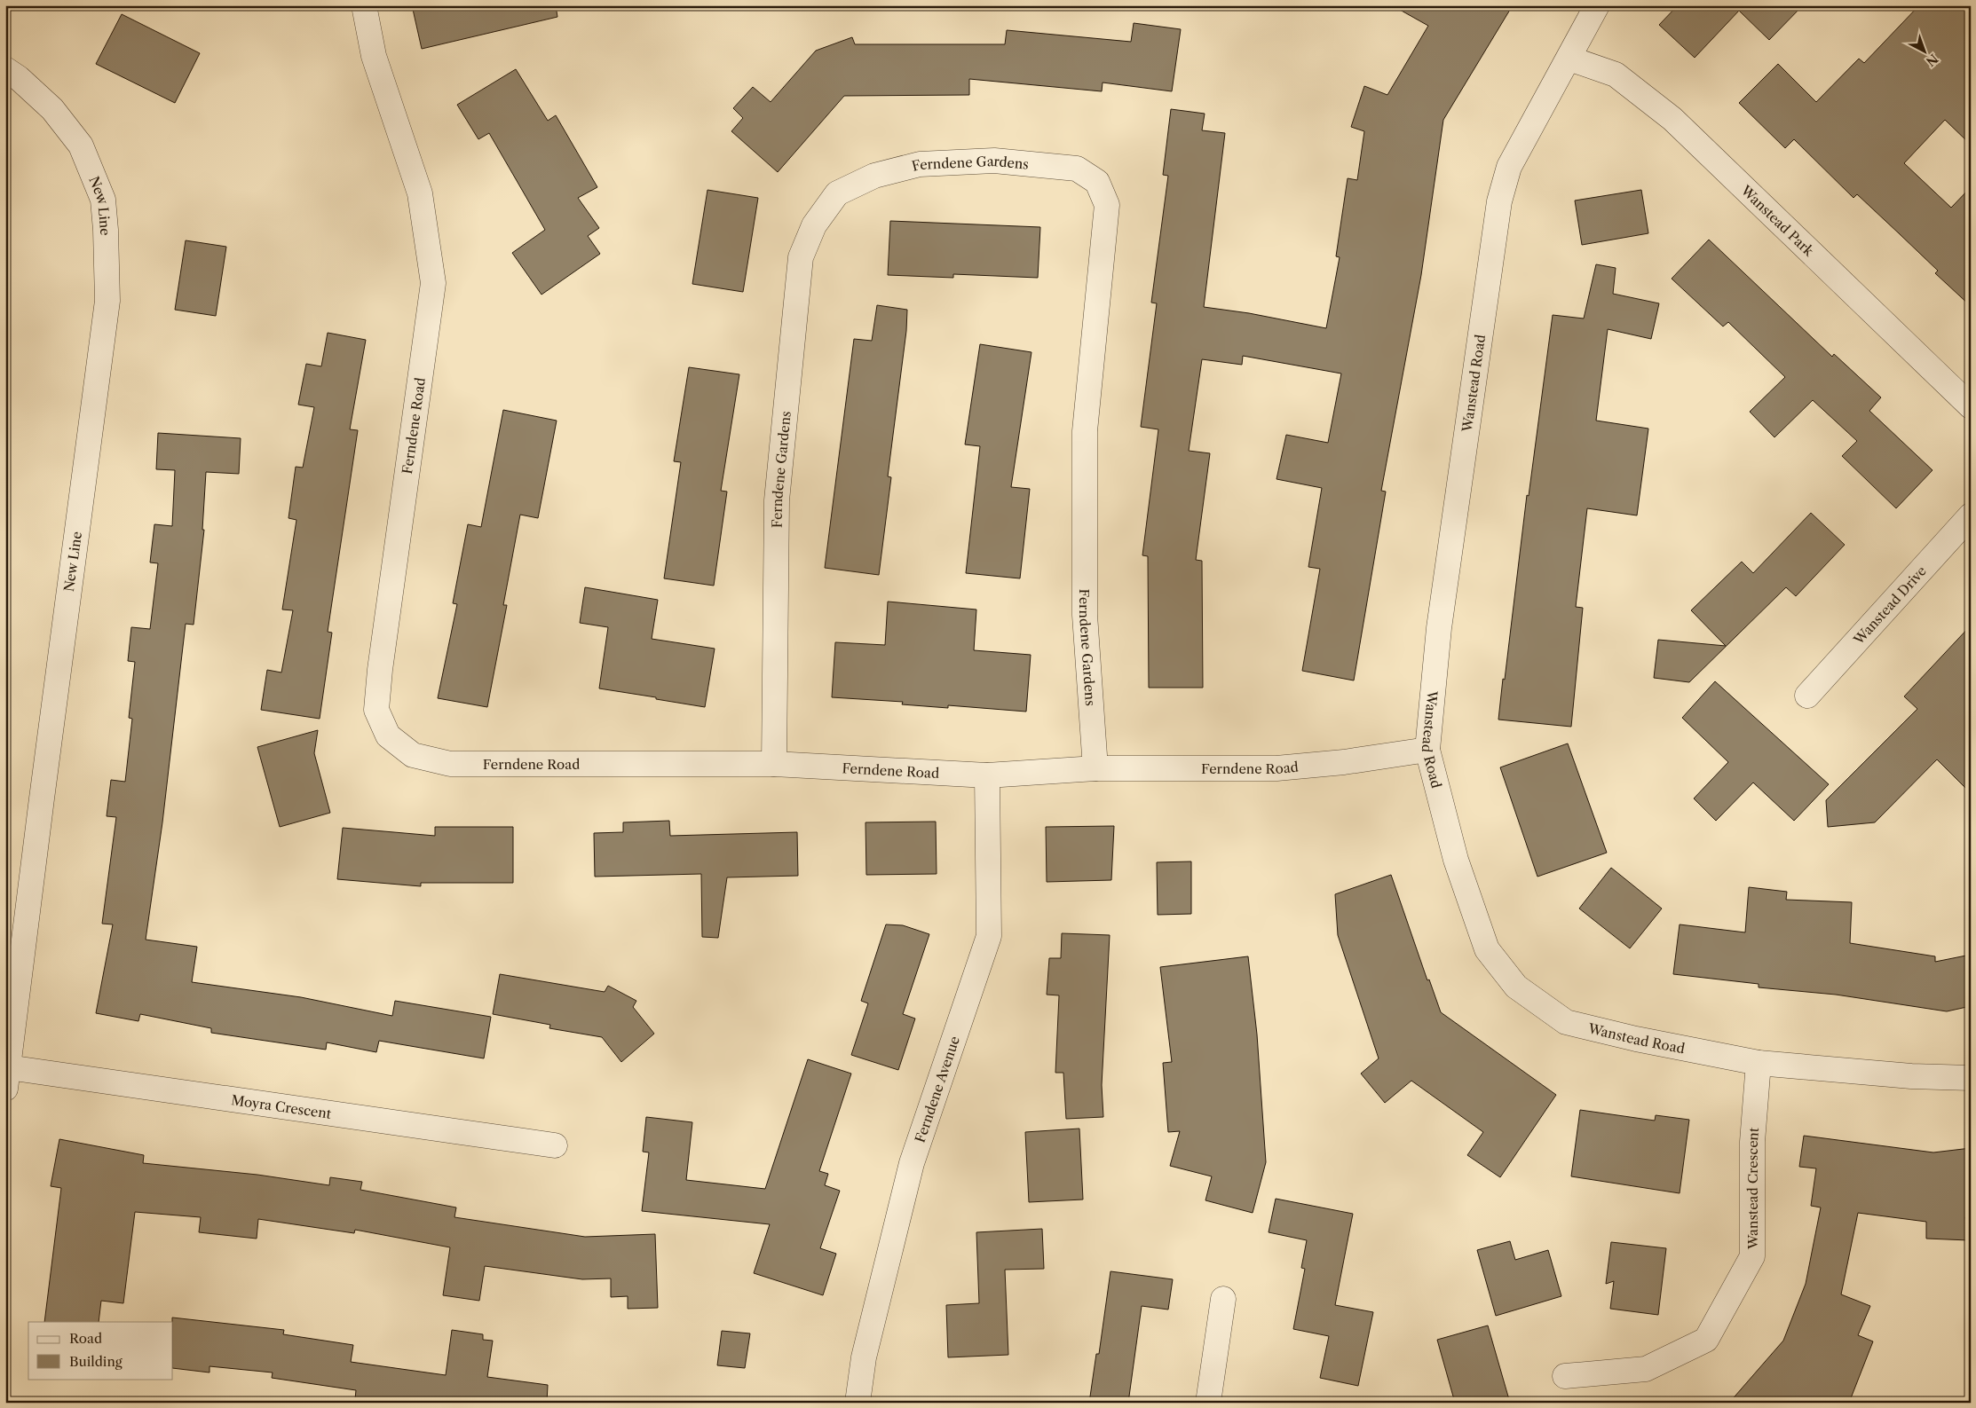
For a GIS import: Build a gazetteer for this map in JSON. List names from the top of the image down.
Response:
{
  "streets": {
    "street": [
      "Ferndene Gardens",
      "New Line",
      "Wanstead Park",
      "Wanstead Road",
      "Ferndene Road",
      "Wanstead Drive",
      "Ferndene Avenue",
      "Moyra Crescent",
      "Wanstead Crescent"
    ]
  },
  "crossings": [
    ["Ferndene Gardens", "Ferndene Road"],
    ["New Line", "Moyra Crescent"],
    ["Wanstead Park", "Wanstead Road"],
    ["Wanstead Road", "Ferndene Road"],
    ["Wanstead Road", "Wanstead Crescent"],
    ["Ferndene Road", "Ferndene Avenue"]
  ],
  "legend": ["Road", "Building"],
  "north": "bottom right"
}
